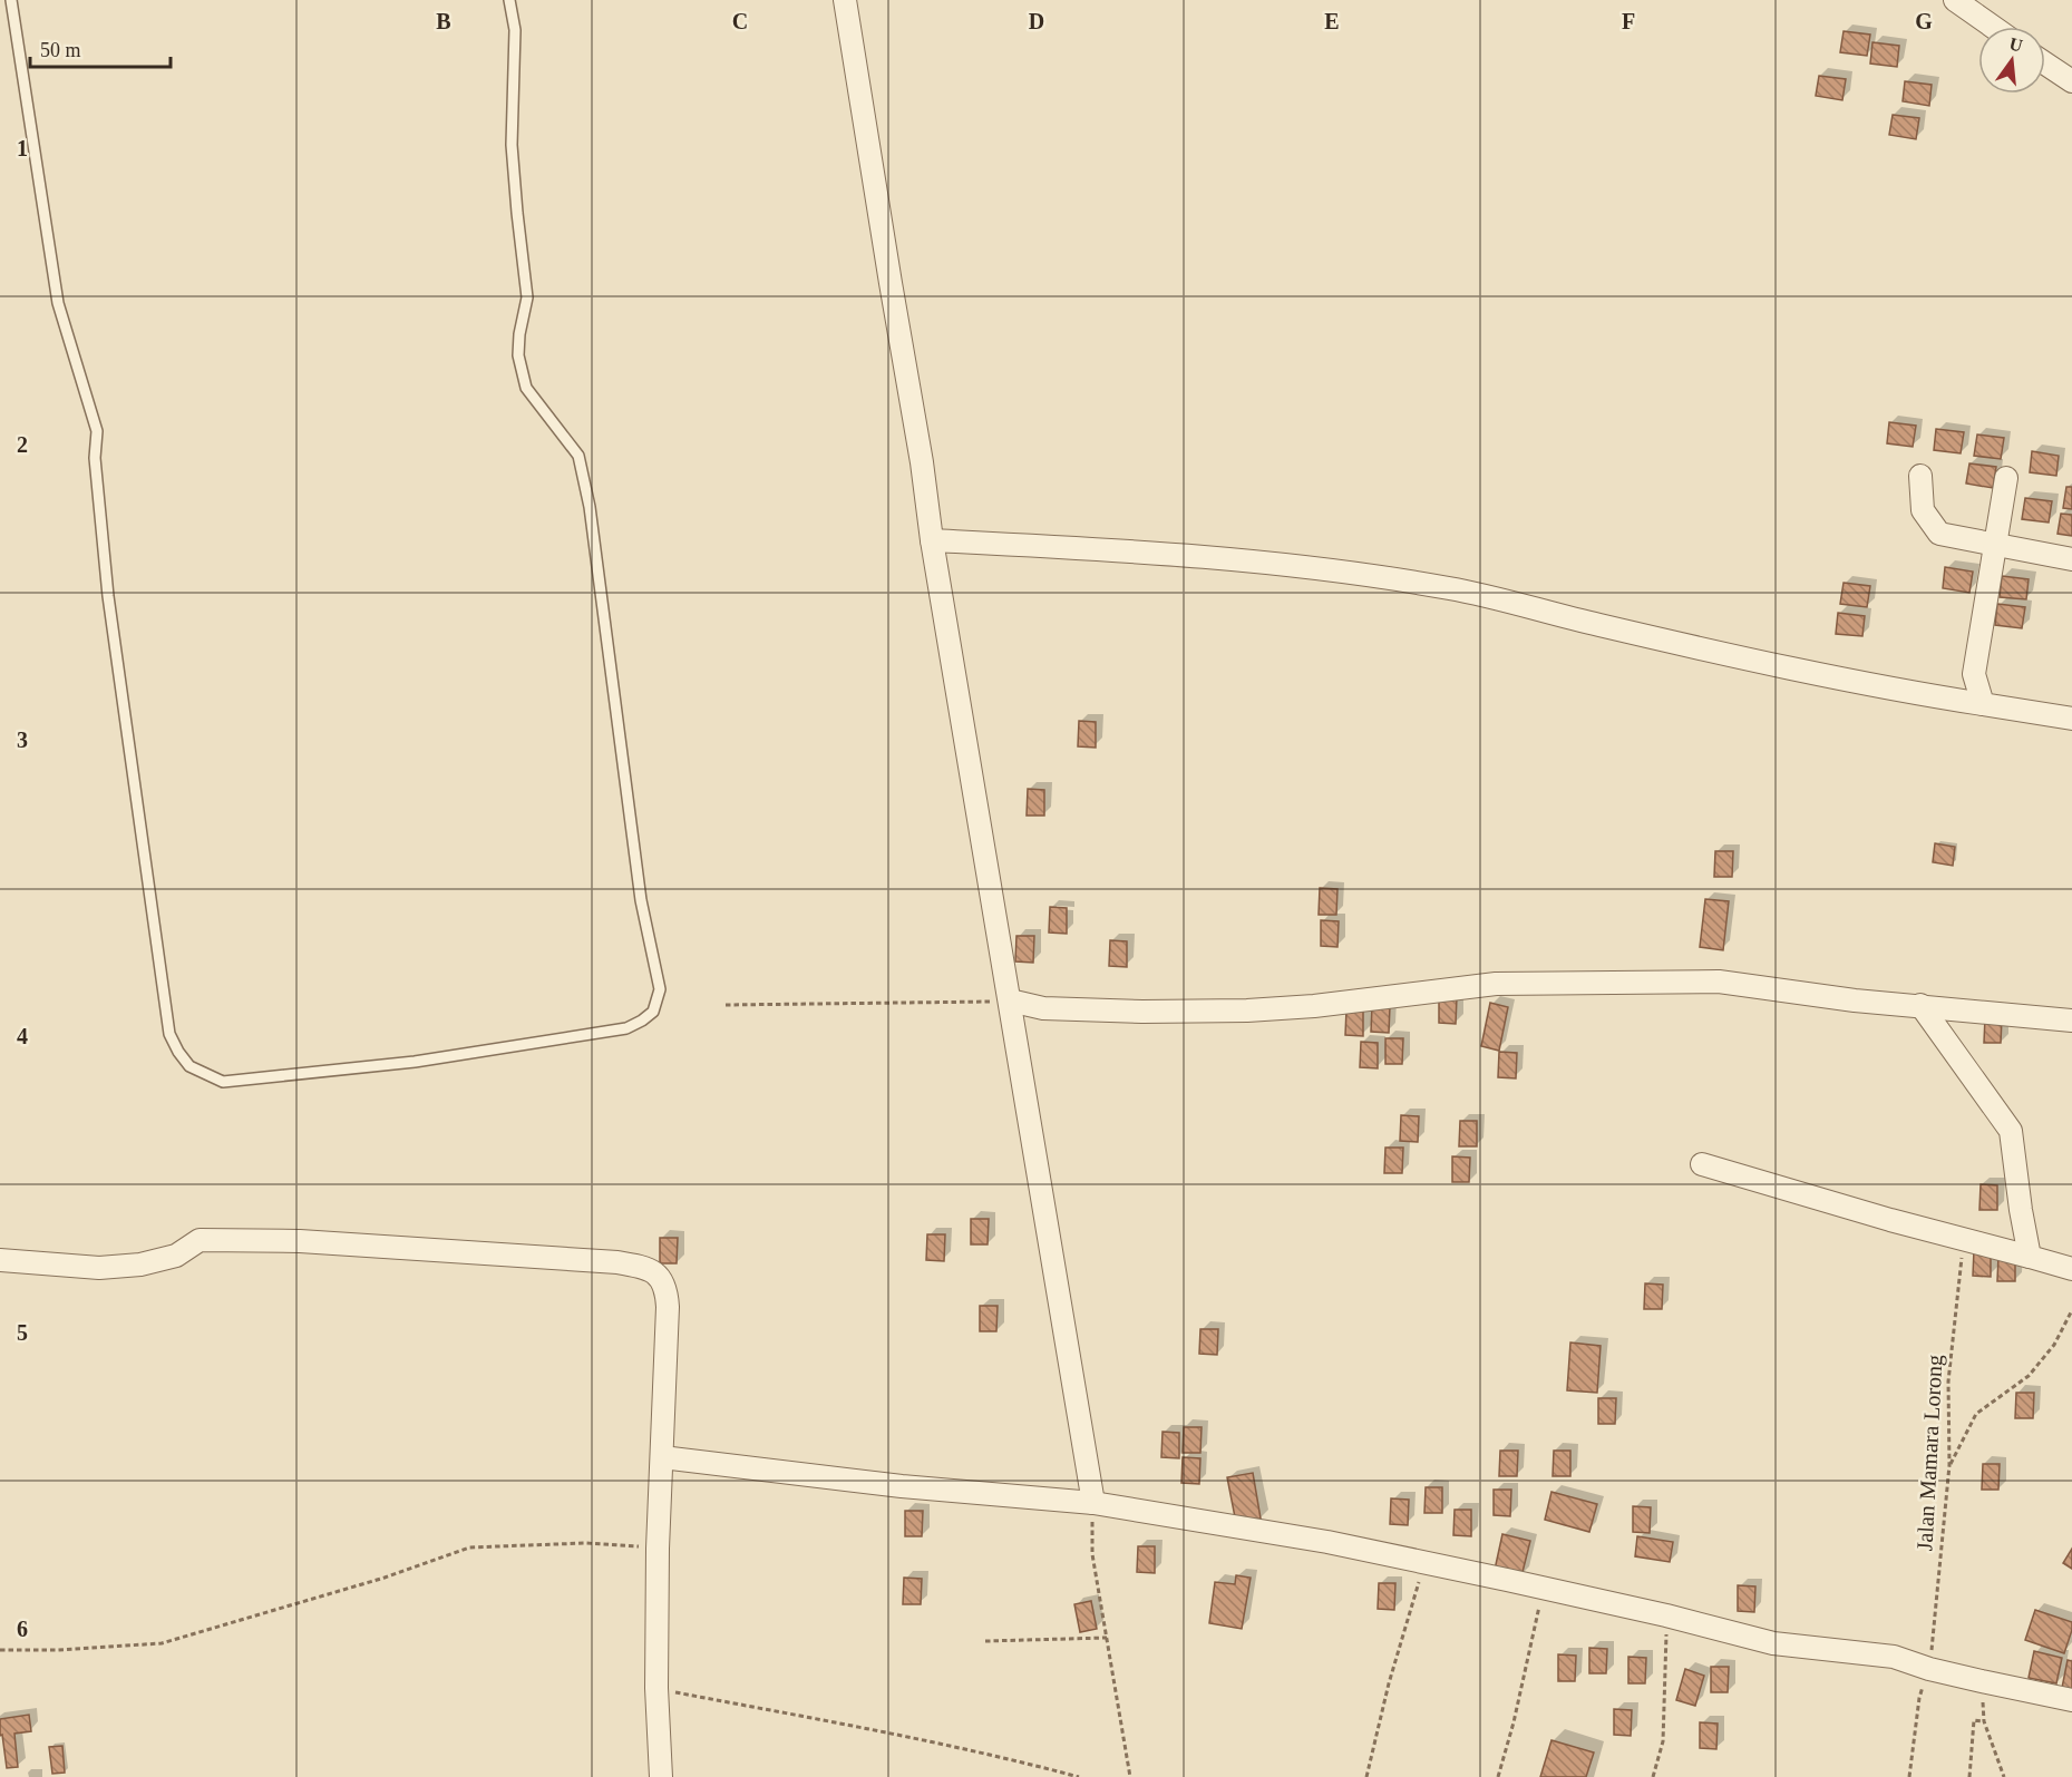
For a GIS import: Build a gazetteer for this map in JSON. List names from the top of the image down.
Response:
{
  "streets": {
    "path": ["Jalan Mamara Lorong"]
  },
  "scale_bar": "50 m",
  "north": "top",
  "grid": {
    "columns": [
      "B",
      "C",
      "D",
      "E",
      "F",
      "G"
    ],
    "rows": [
      "1",
      "2",
      "3",
      "4",
      "5",
      "6"
    ]
  }
}
